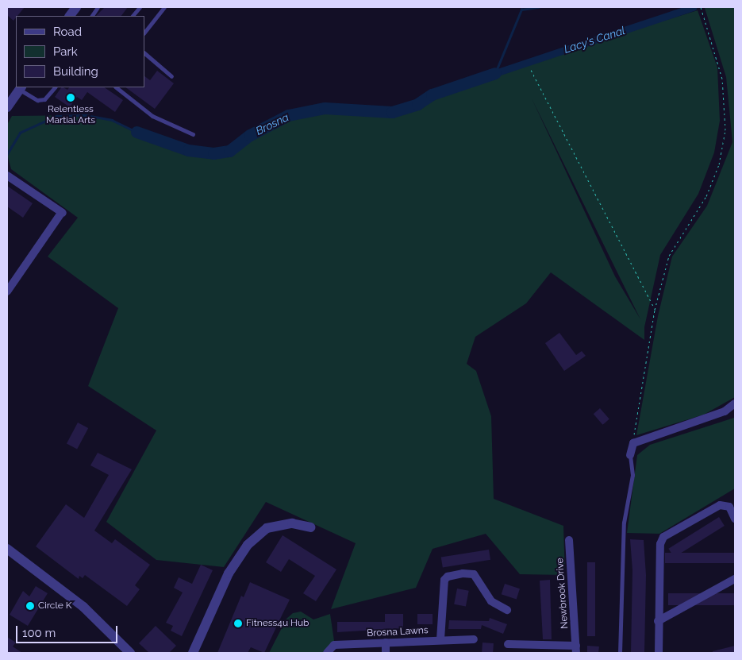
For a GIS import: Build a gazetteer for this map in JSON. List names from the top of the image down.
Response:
{
  "streets": {
    "street": ["Newbrook Drive", "Brosna Lawns"]
  },
  "water": ["Lacy's Canal", "Brosna"],
  "places": ["Relentless Martial Arts", "Circle K", "Fitness4u Hub"],
  "legend": ["Road", "Park", "Building"],
  "scale_bar": "100 m"
}
